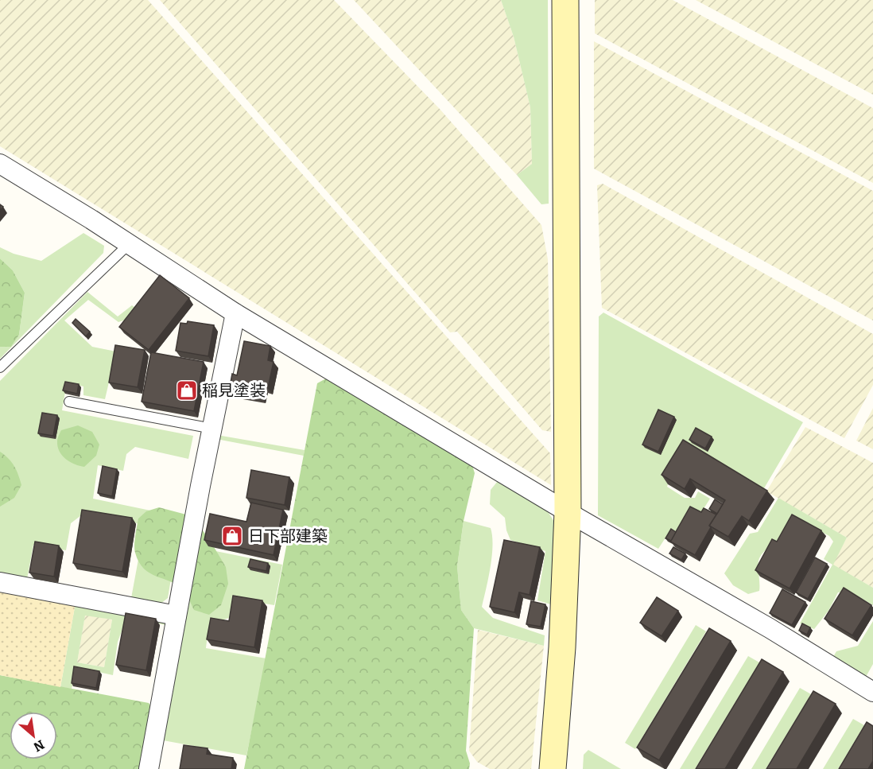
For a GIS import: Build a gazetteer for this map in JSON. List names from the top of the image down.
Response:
{
  "places": {
    "shop": ["稲見塗装", "日下部建築"]
  },
  "north": "bottom right"
}
